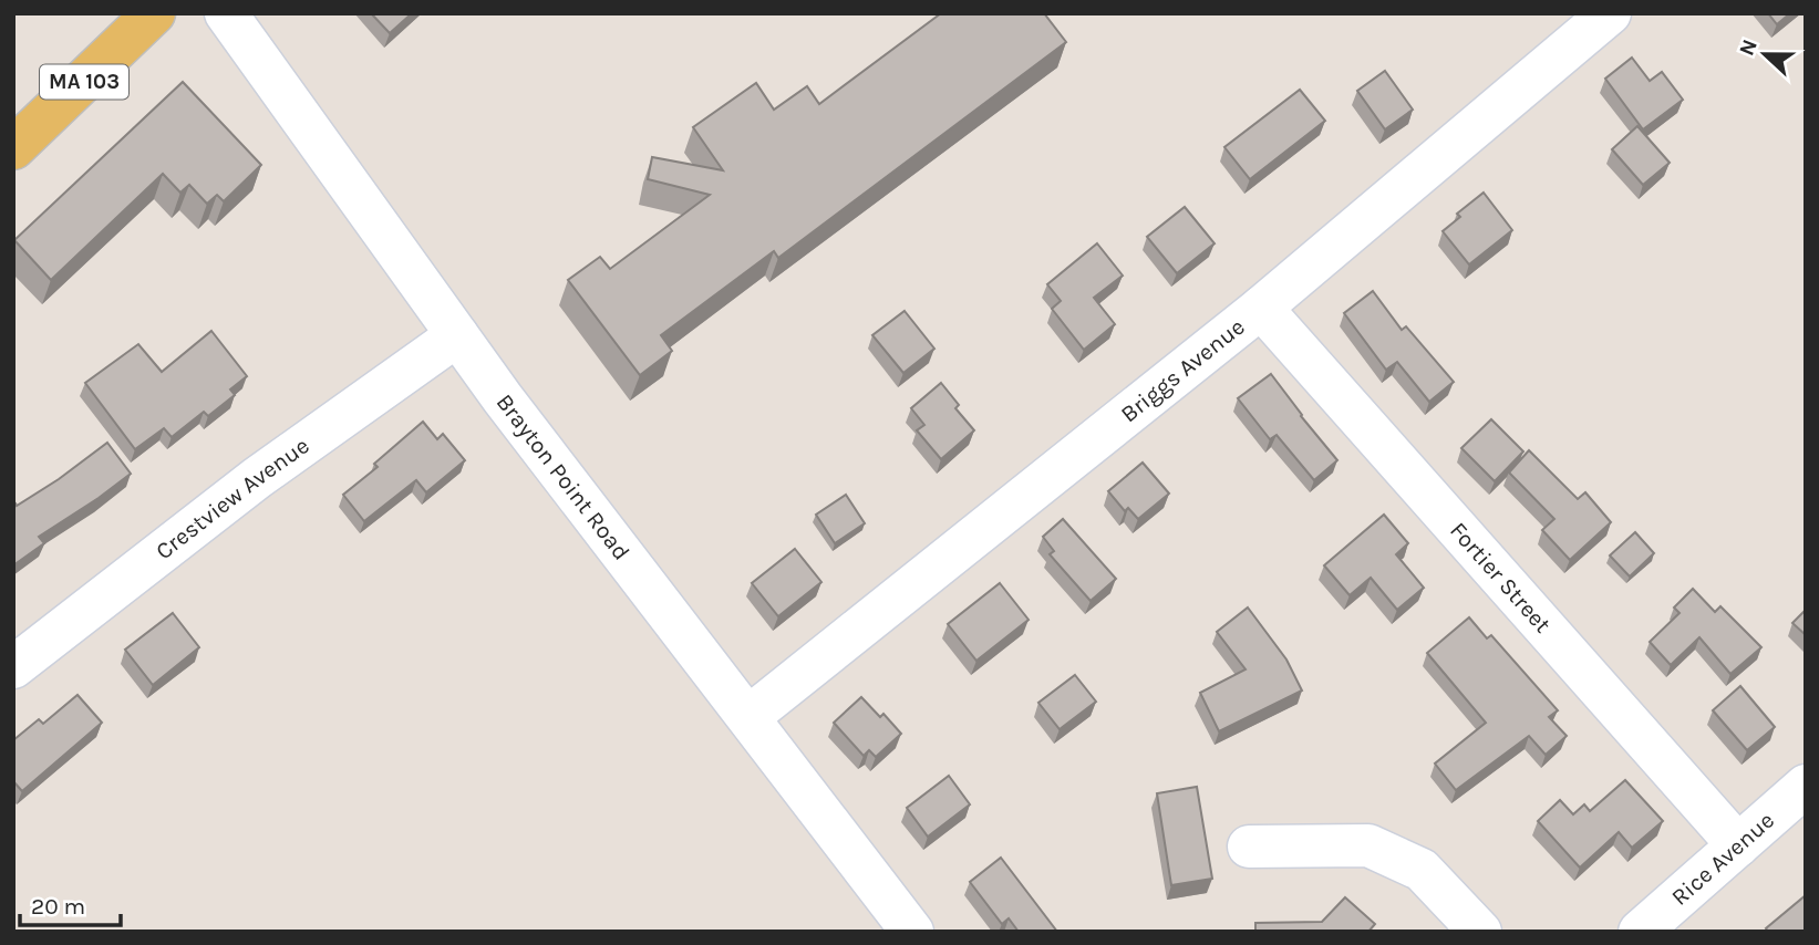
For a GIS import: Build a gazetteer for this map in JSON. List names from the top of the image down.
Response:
{
  "streets": {
    "main road": ["MA 103"],
    "street": [
      "Briggs Avenue",
      "Brayton Point Road",
      "Crestview Avenue",
      "Fortier Street",
      "Rice Avenue"
    ]
  },
  "crossings": [
    ["Briggs Avenue", "Brayton Point Road"],
    ["Briggs Avenue", "Fortier Street"],
    ["Brayton Point Road", "Crestview Avenue"],
    ["Fortier Street", "Rice Avenue"]
  ],
  "scale_bar": "20 m",
  "north": "left"
}
